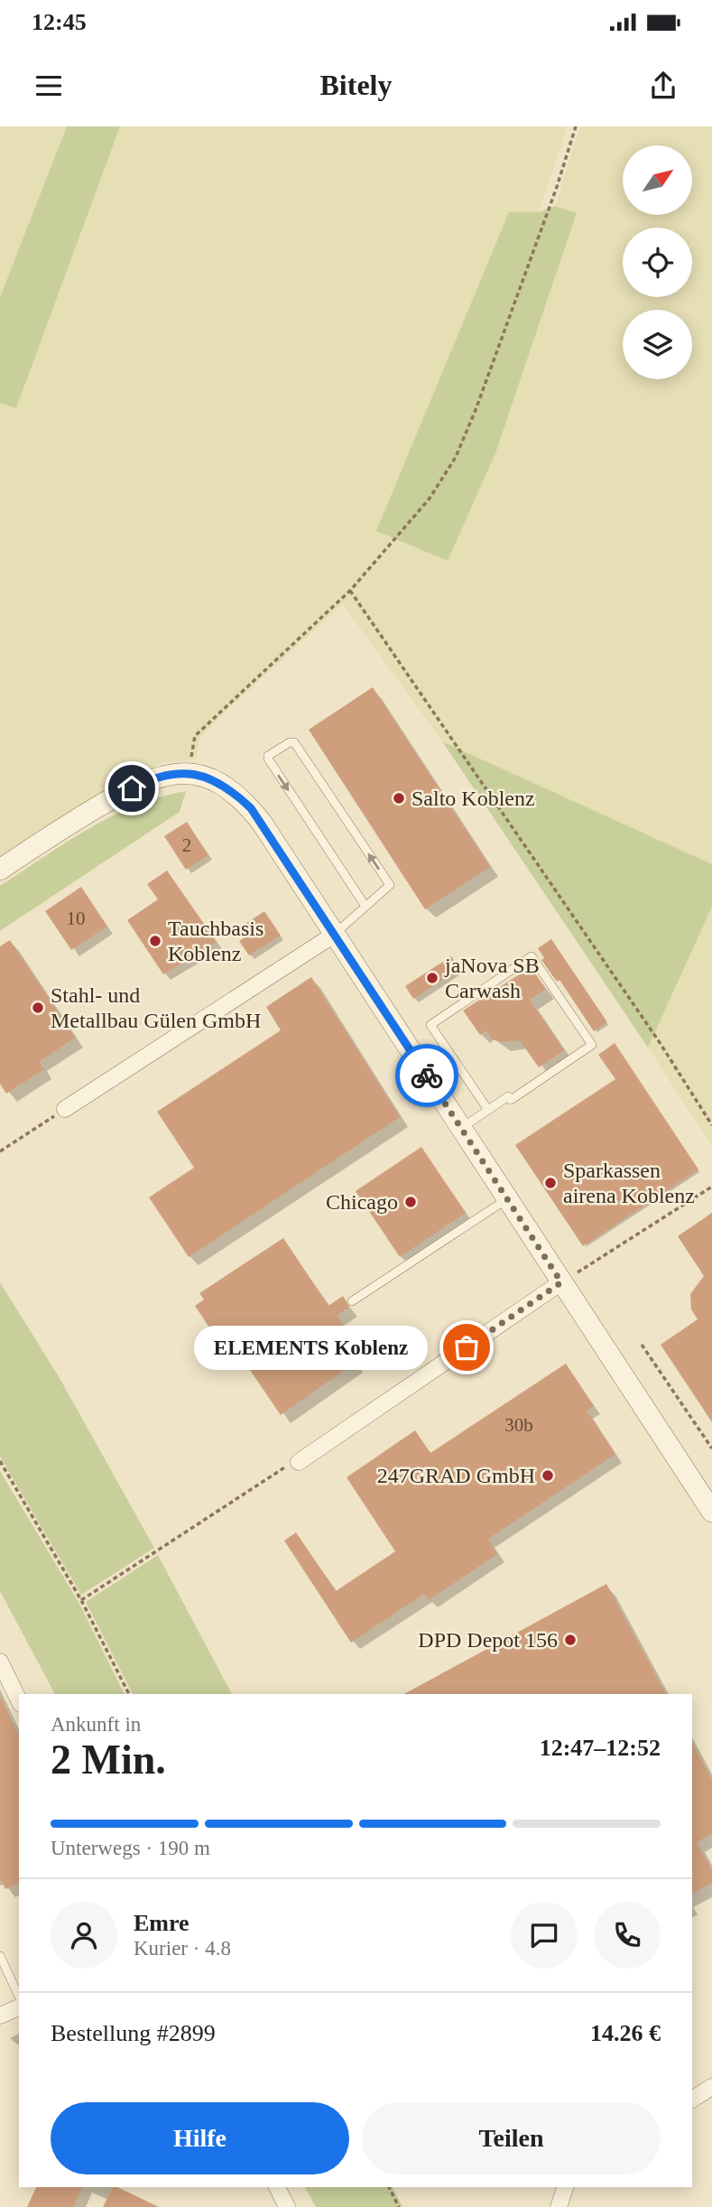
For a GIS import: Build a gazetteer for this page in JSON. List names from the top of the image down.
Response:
{
  "places": [
    "Salto Koblenz",
    "Tauchbasis Koblenz",
    "jaNova SB Carwash",
    "Stahl- und Metallbau Gülen GmbH",
    "Sparkassen airena Koblenz",
    "Chicago",
    "ELEMENTS Koblenz",
    "247GRAD GmbH",
    "DPD Depot 156"
  ],
  "house_numbers": ["2", "10", "30b"],
  "north": "top right",
  "page": {
    "status": "12:45",
    "header": "Bitely",
    "bubble": "ELEMENTS Koblenz",
    "heading": ["2 Min.", "Ankunft in", "12:47–12:52"],
    "panel": [
      "Emre",
      "Kurier · 4.8",
      "Bestellung #2899",
      "14.26 €"
    ],
    "bar": "Unterwegs · 190 m",
    "buttons": ["Hilfe", "Teilen"]
  }
}
